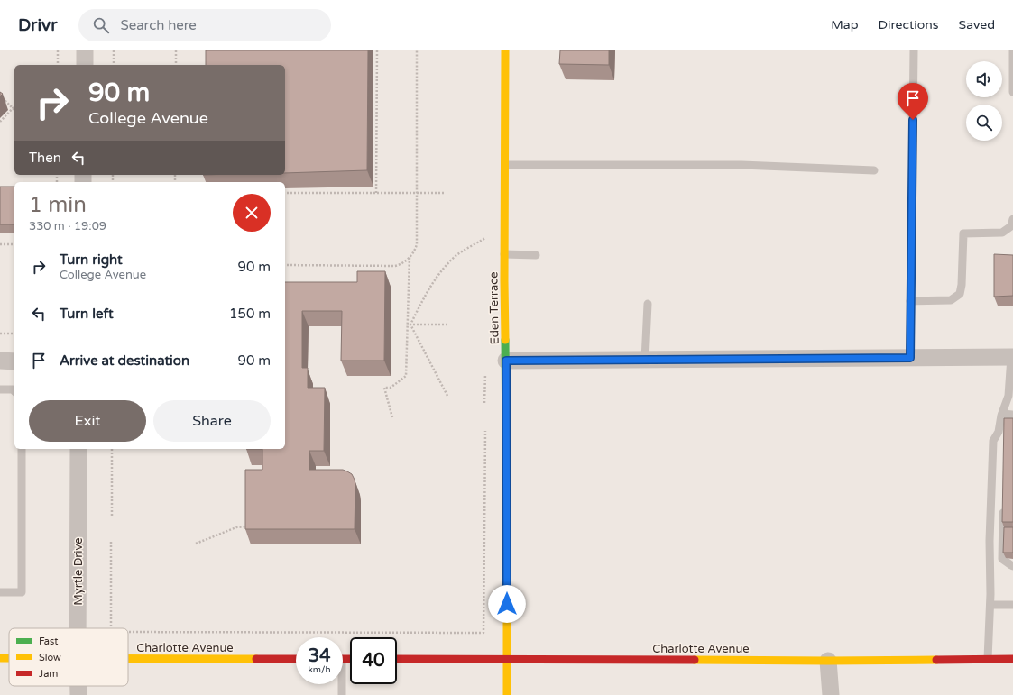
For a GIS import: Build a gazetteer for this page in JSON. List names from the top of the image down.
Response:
{
  "streets": {
    "street": ["Eden Terrace", "Myrtle Drive", "Charlotte Avenue"]
  },
  "crossings": [
    ["Eden Terrace", "Charlotte Avenue"]
  ],
  "legend": ["Fast", "Slow", "Jam"],
  "page": {
    "header": "Drivr",
    "search": "Search here",
    "nav": ["Map", "Directions", "Saved"],
    "turn": ["90 m", "College Avenue"],
    "then": "Then",
    "heading": ["1 min", "330 m · 19:09"],
    "list": [
      {
        "name": "Turn right",
        "note": "College Avenue",
        "value": "90 m"
      },
      {
        "name": "Turn left",
        "value": "150 m"
      },
      {
        "name": "Arrive at destination",
        "value": "90 m"
      }
    ],
    "buttons": ["Exit", "Share"],
    "speed": "34 km/h",
    "limit": "40"
  }
}
